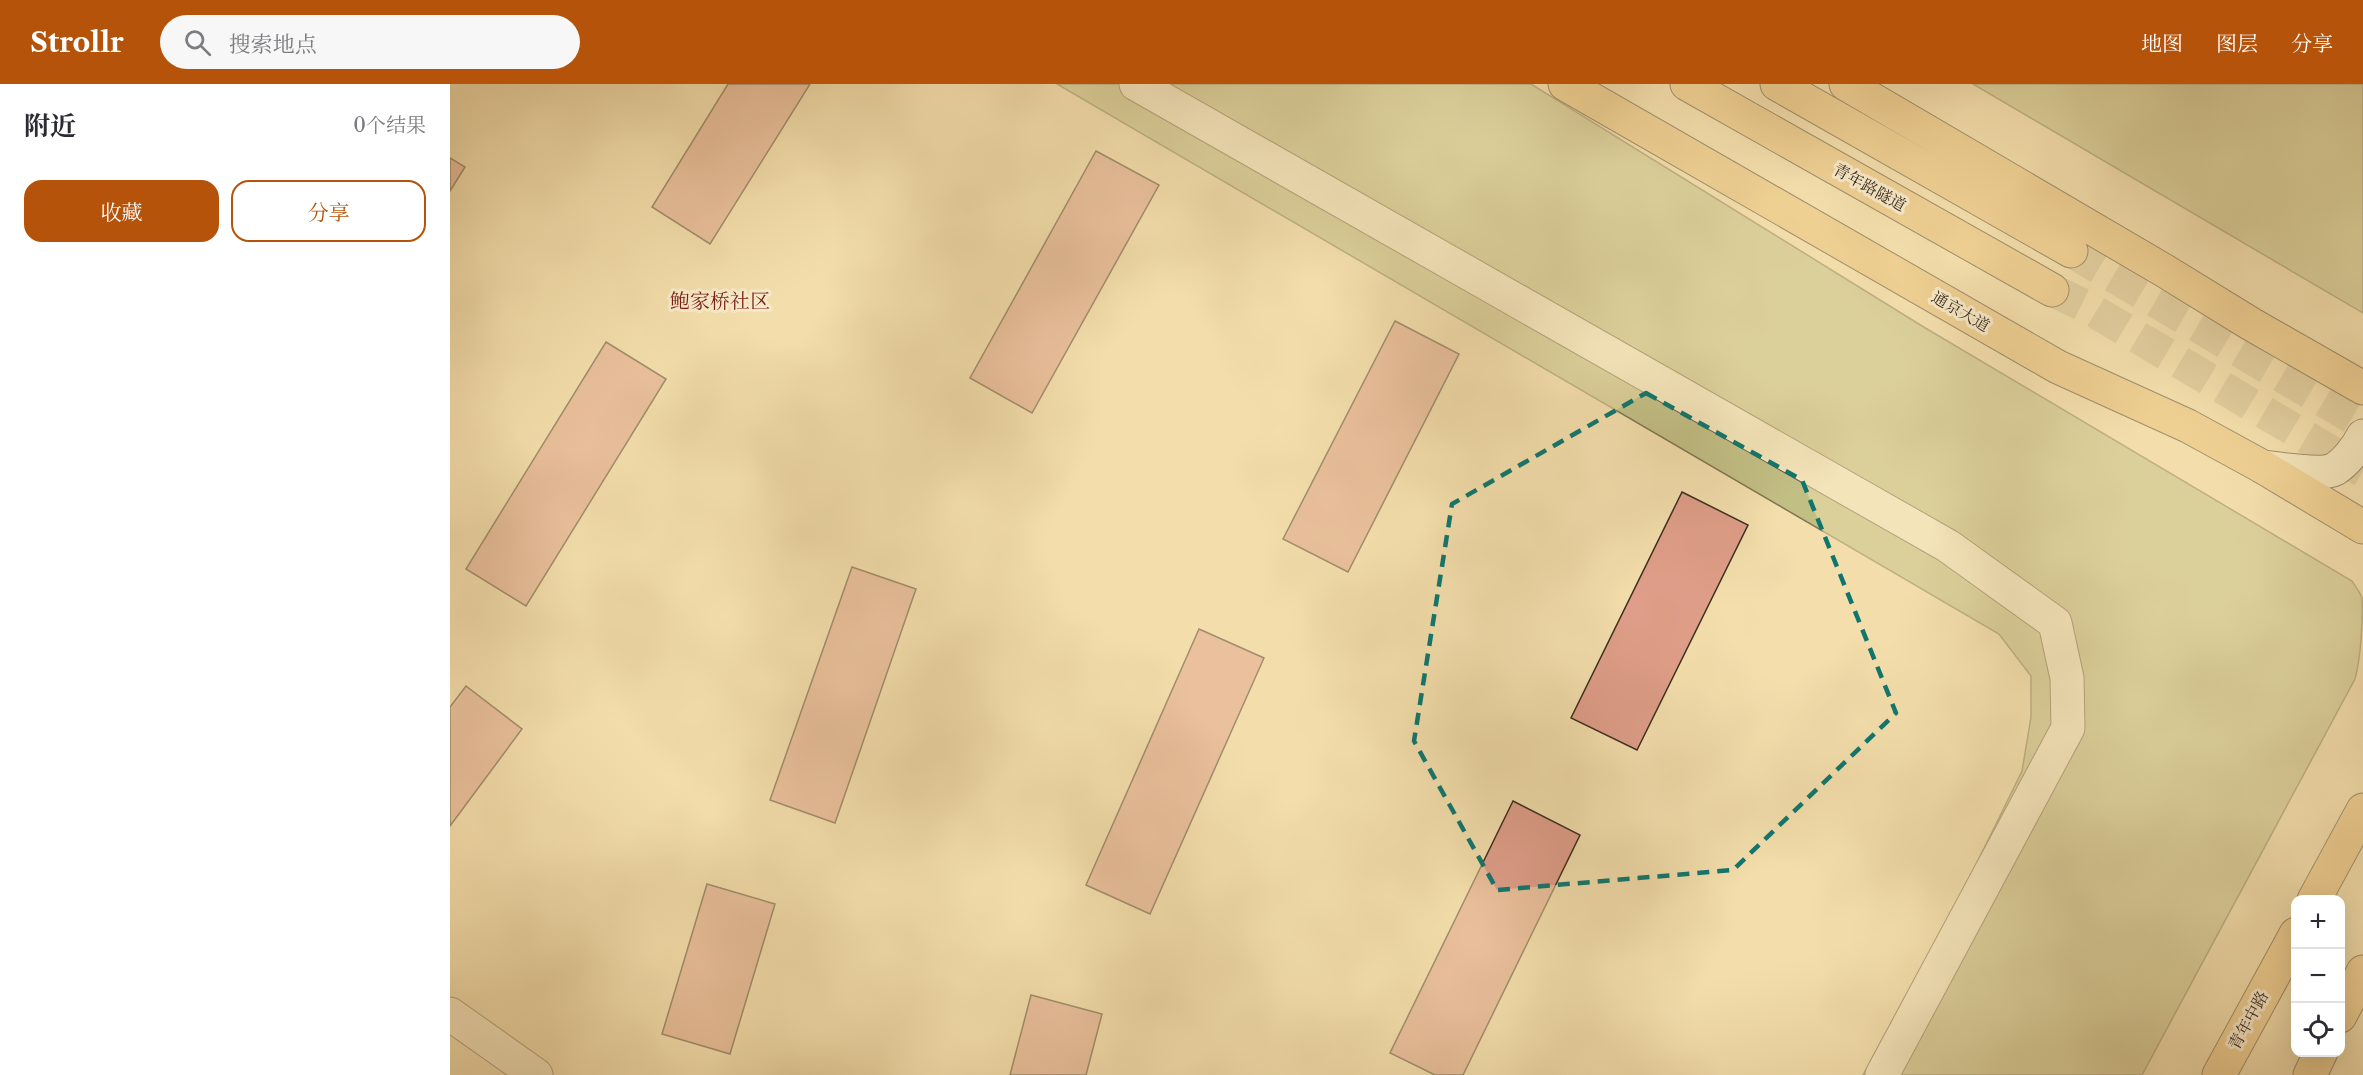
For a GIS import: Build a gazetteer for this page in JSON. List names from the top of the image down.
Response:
{
  "streets": {
    "main road": ["青年路隧道", "通京大道", "青年中路"]
  },
  "districts": ["鲍家桥社区"],
  "page": {
    "header": "Strollr",
    "search": "搜索地点",
    "nav": ["地图", "图层", "分享"],
    "heading": ["附近", "0个结果"],
    "buttons": ["收藏", "分享"],
    "map_buttons": ["+", "−"]
  }
}
